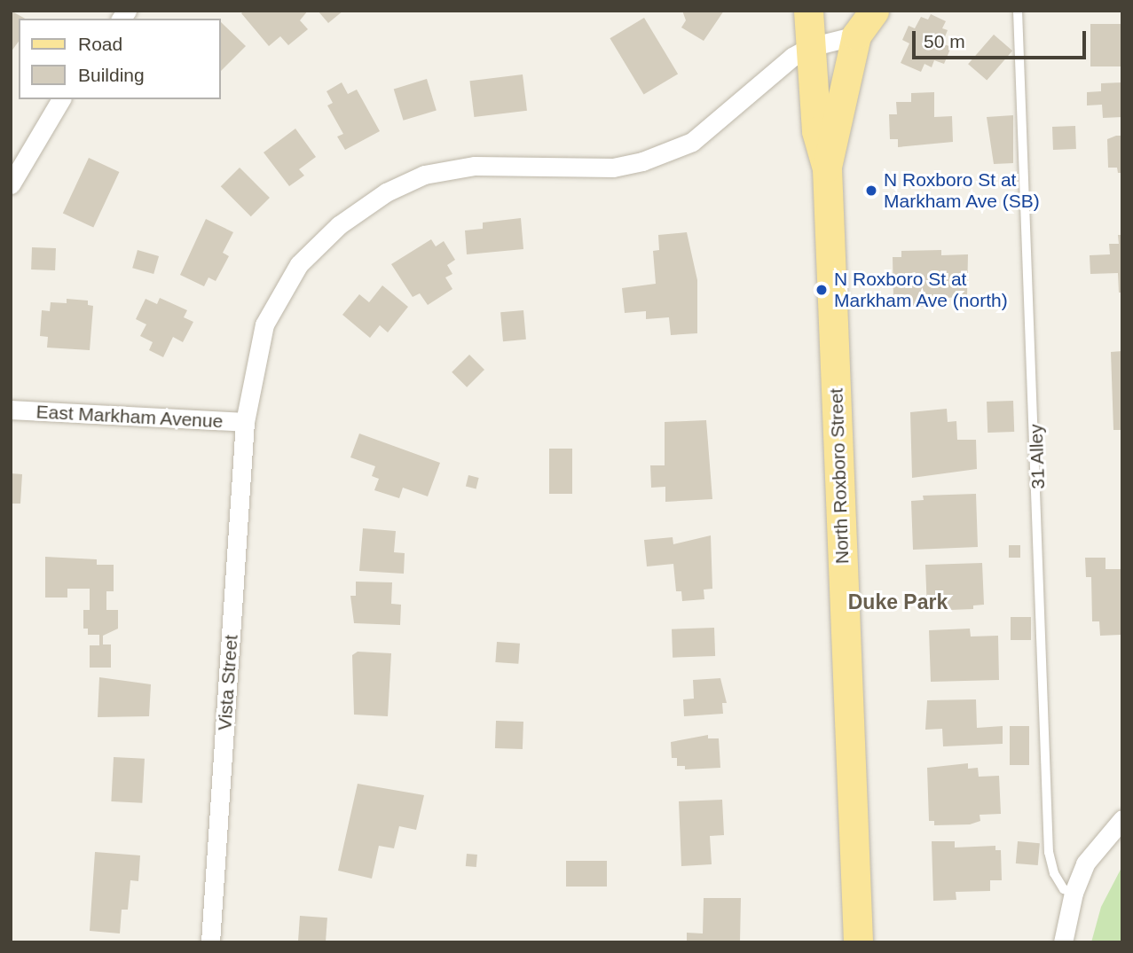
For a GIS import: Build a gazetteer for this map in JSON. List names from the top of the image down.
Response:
{
  "streets": {
    "main road": ["North Roxboro Street"],
    "street": ["East Markham Avenue", "Vista Street"],
    "lane": ["31 Alley"]
  },
  "crossings": [
    ["East Markham Avenue", "North Roxboro Street"],
    ["East Markham Avenue", "Vista Street"]
  ],
  "districts": ["Duke Park"],
  "places": ["N Roxboro St at Markham Ave (SB)", "N Roxboro St at Markham Ave (north)"],
  "legend": ["Road", "Building"],
  "scale_bar": "50 m"
}
